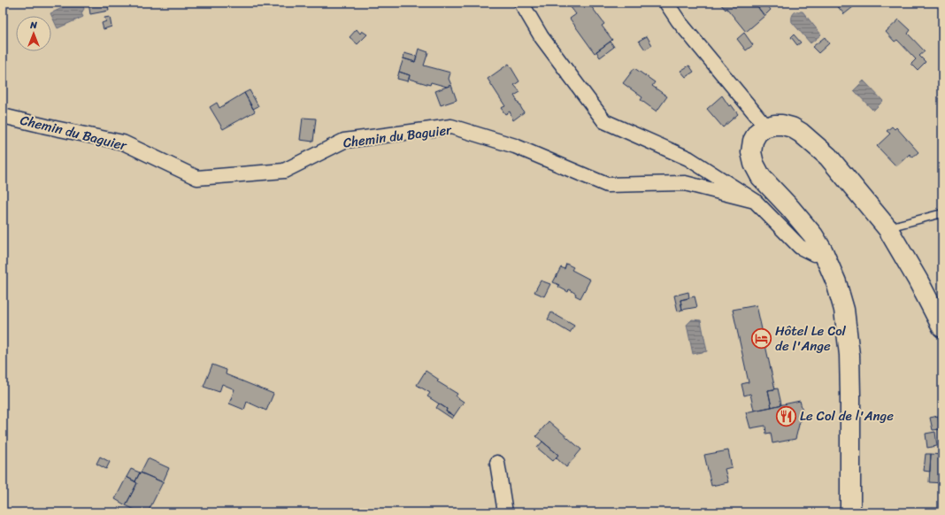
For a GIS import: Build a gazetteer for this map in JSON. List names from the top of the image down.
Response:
{
  "streets": {
    "street": ["Chemin du Baguier"]
  },
  "places": {
    "hotel": ["Hôtel Le Col de l'Ange"],
    "restaurant": ["Le Col de l'Ange"]
  },
  "north": "top"
}
